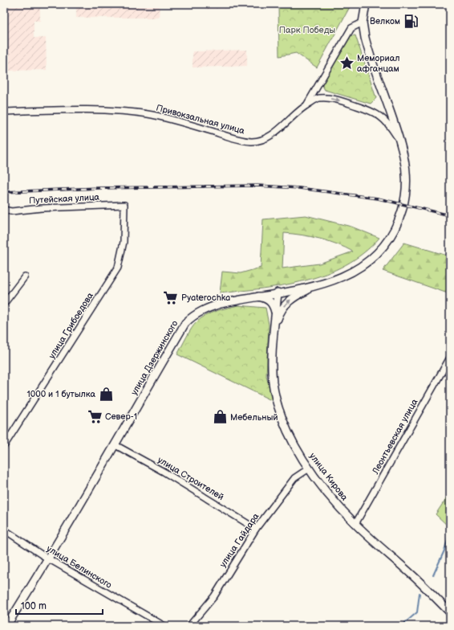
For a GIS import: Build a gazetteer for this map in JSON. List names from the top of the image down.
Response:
{
  "streets": {
    "main road": ["улица Дзержинского", "улица Кирова"],
    "street": [
      "Привокзальная улица",
      "Путейская улица",
      "улица Грибоедова",
      "Леонтьевская улица",
      "улица Строителей",
      "улица Гайдара",
      "улица Белинского"
    ]
  },
  "crossings": [
    ["Привокзальная улица", "улица Дзержинского"],
    ["Путейская улица", "улица Грибоедова"],
    ["улица Дзержинского", "улица Кирова"],
    ["улица Дзержинского", "улица Строителей"],
    ["улица Дзержинского", "улица Белинского"],
    ["Леонтьевская улица", "улица Кирова"],
    ["улица Кирова", "улица Гайдара"],
    ["улица Строителей", "улица Гайдара"]
  ],
  "parks": ["Парк Победы"],
  "places": {
    "fuel station": ["Велком"],
    "place": ["Мемориал афганцам"],
    "supermarket": ["Pyaterochka", "Север-1"],
    "shop": ["1000 и 1 бутылка", "Мебельный"]
  },
  "scale_bar": "100 m"
}
